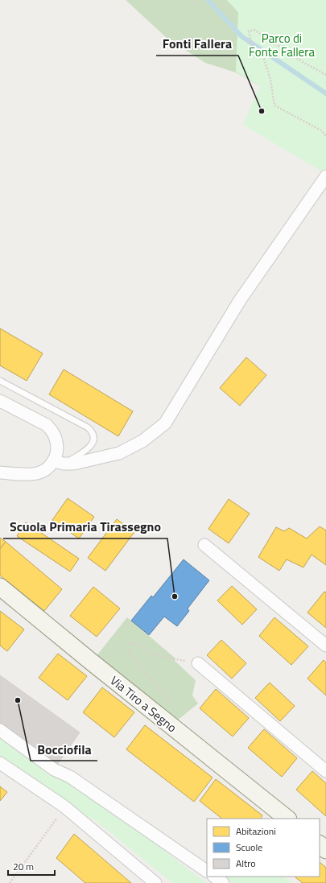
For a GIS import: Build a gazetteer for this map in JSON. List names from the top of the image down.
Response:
{
  "streets": {
    "main road": ["Via Tiro a Segno"]
  },
  "parks": ["Parco di Fonte Fallera"],
  "places": ["Fonti Fallera", "Scuola Primaria Tirassegno", "Bocciofila"],
  "legend": ["Abitazioni", "Scuole", "Altro"],
  "scale_bar": "20 m"
}
